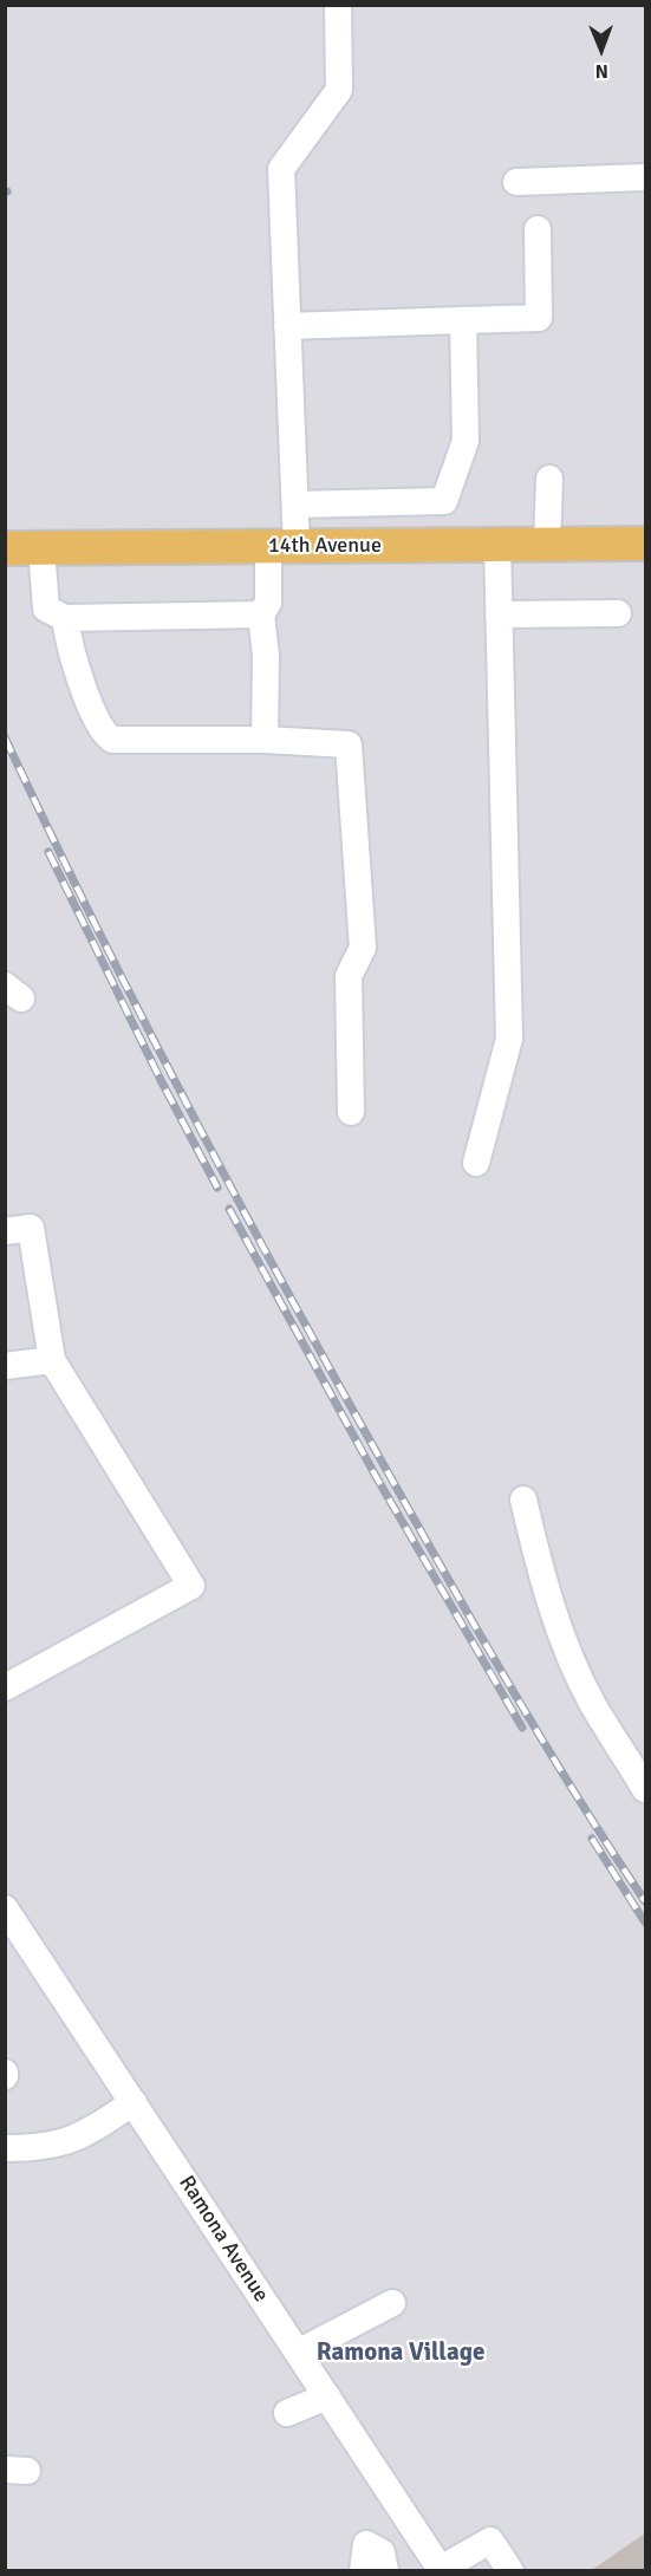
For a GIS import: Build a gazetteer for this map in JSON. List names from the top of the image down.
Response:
{
  "streets": {
    "main road": ["14th Avenue"],
    "street": ["Ramona Avenue"]
  },
  "districts": ["Ramona Village"],
  "north": "bottom"
}
